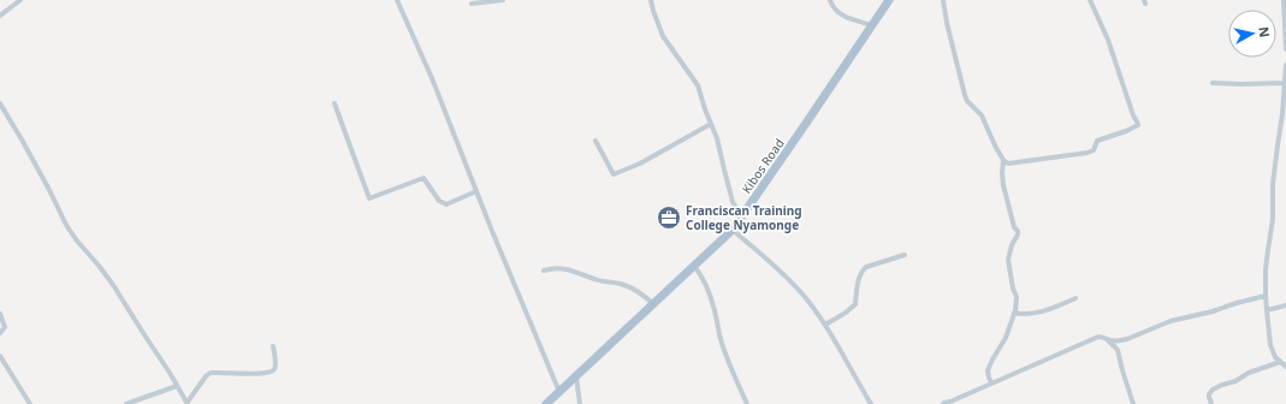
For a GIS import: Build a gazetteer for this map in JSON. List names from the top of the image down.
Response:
{
  "streets": {
    "main road": ["Kibos Road"]
  },
  "places": {
    "office": ["Franciscan Training College Nyamonge"]
  },
  "north": "right"
}
